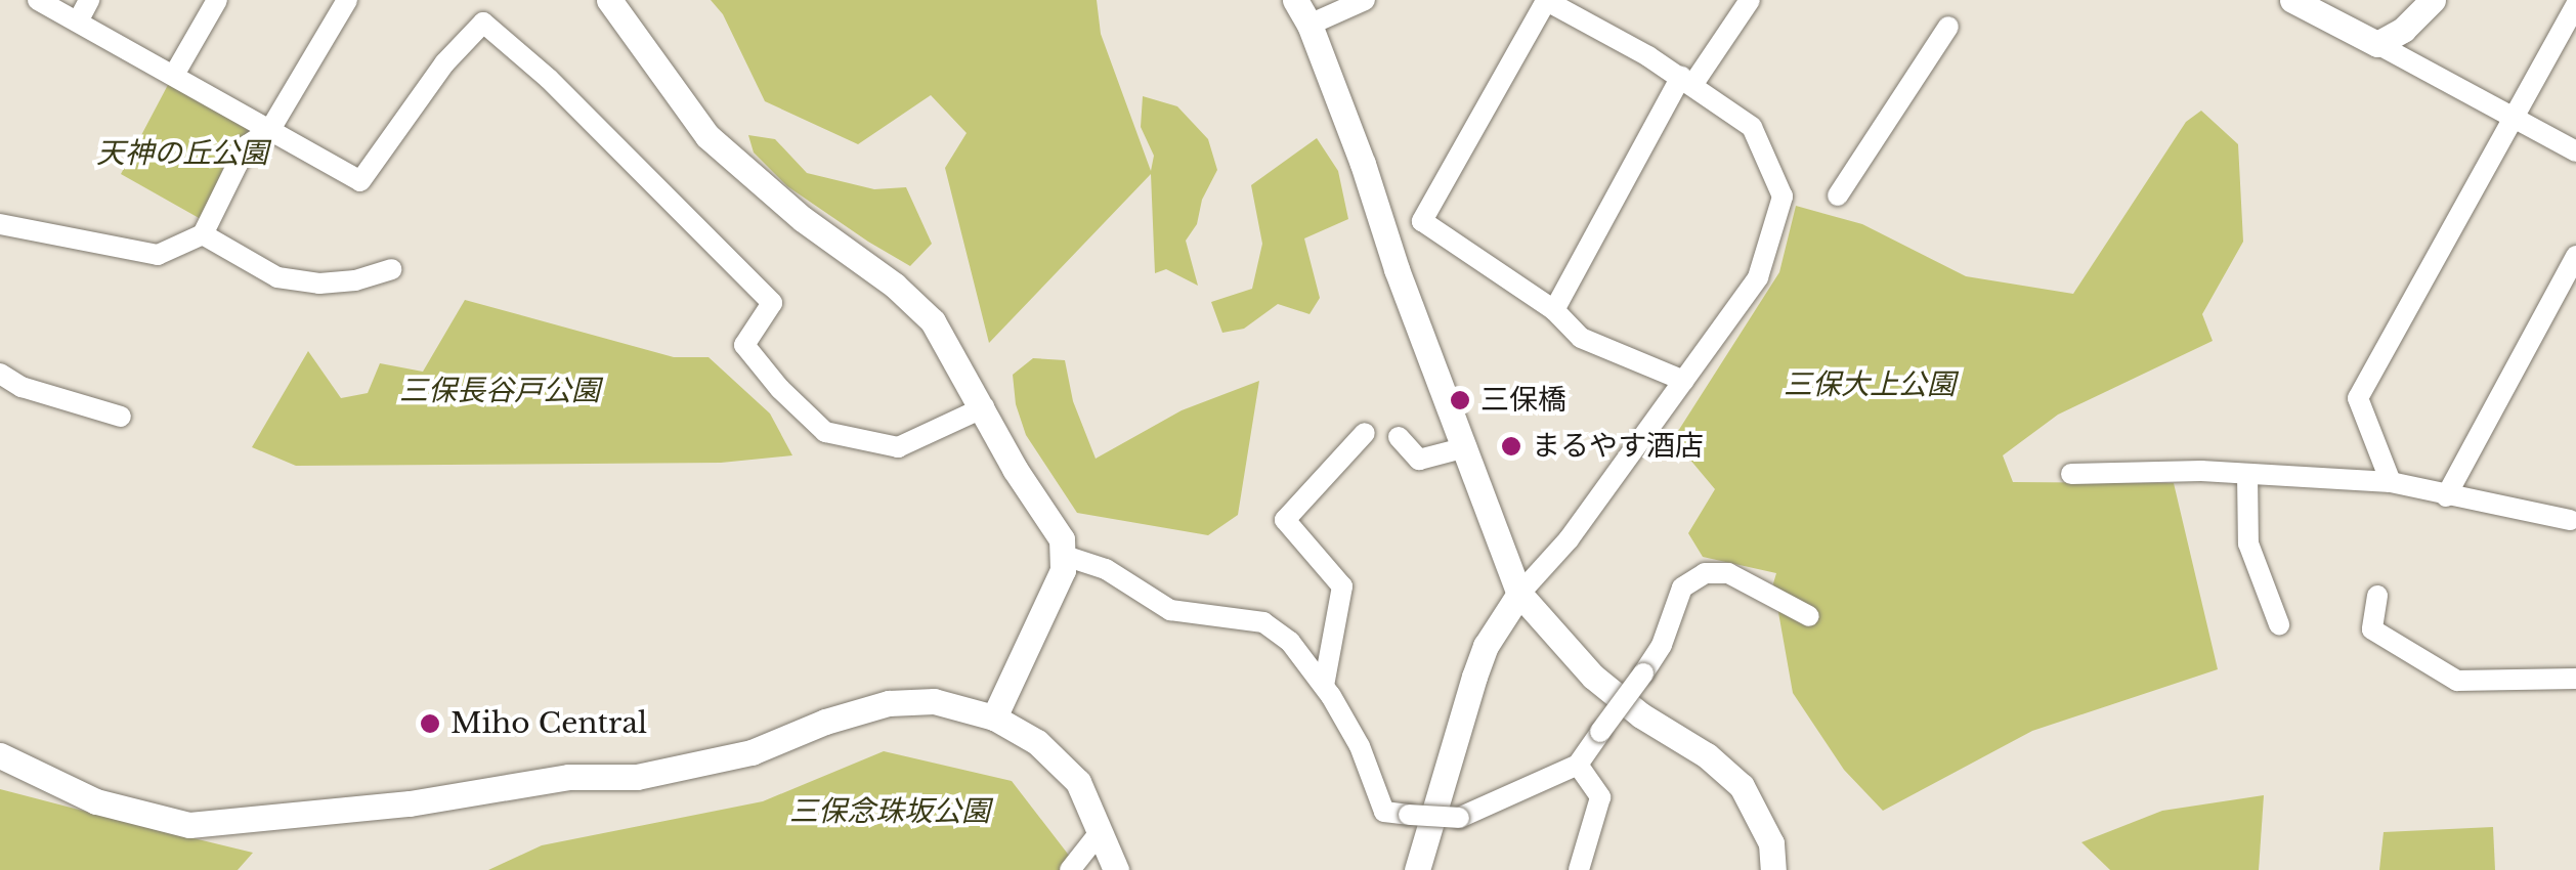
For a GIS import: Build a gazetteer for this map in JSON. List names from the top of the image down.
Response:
{
  "parks": [
    "天神の丘公園",
    "三保大上公園",
    "三保長谷戸公園",
    "三保念珠坂公園"
  ],
  "places": ["三保橋", "まるやす酒店", "Miho Central"]
}
